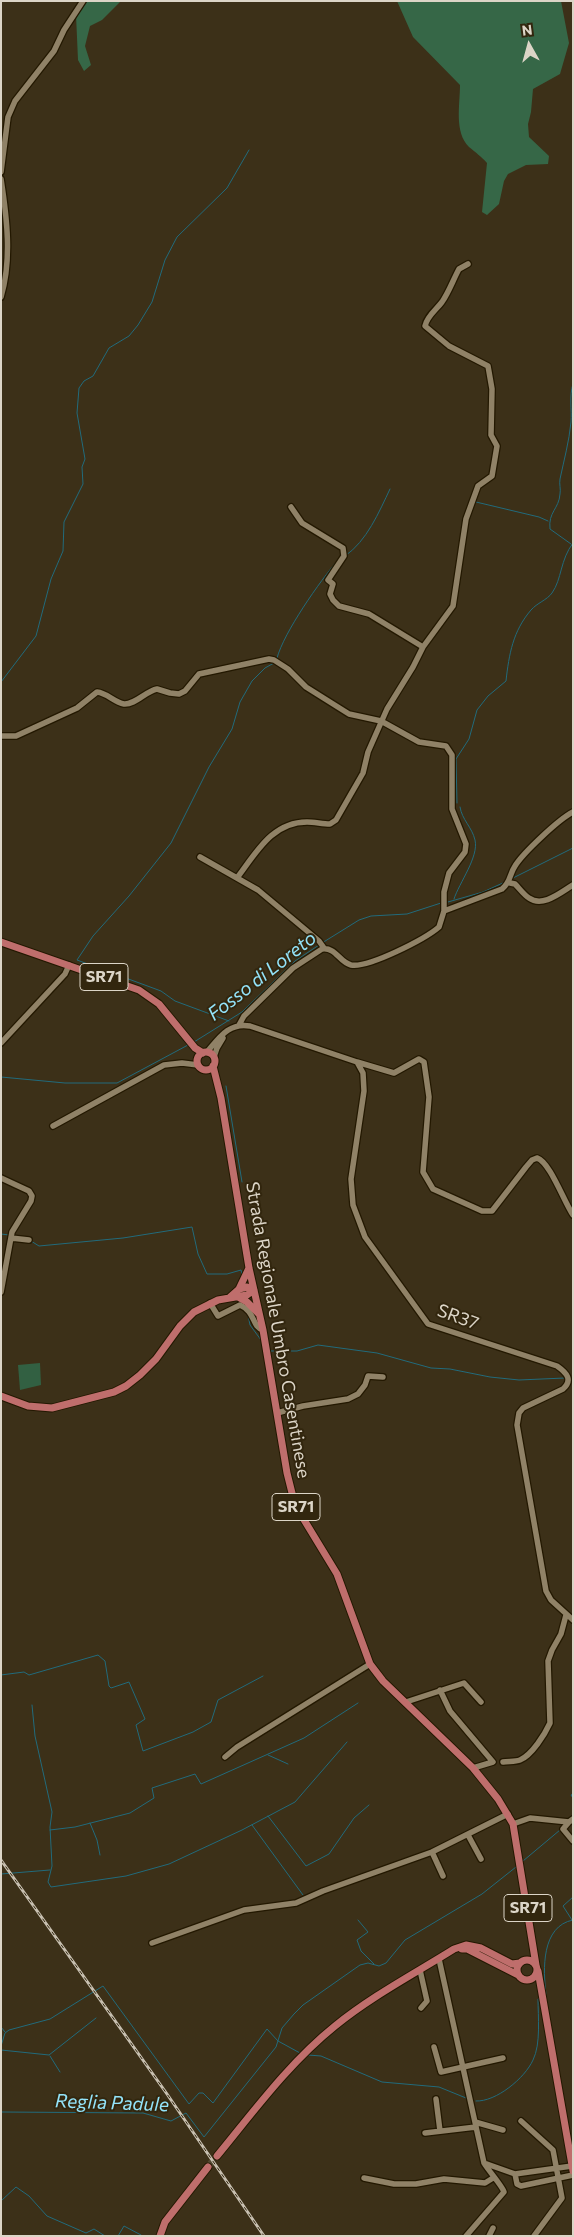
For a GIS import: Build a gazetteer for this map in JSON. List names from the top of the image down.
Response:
{
  "streets": {
    "main road": ["SR71", "Strada Regionale Umbro Casentinese"],
    "street": ["SR37"]
  },
  "crossings": [
    ["SR71", "Strada Regionale Umbro Casentinese"]
  ],
  "water": ["Fosso di Loreto", "Reglia Padule"],
  "north": "top"
}
